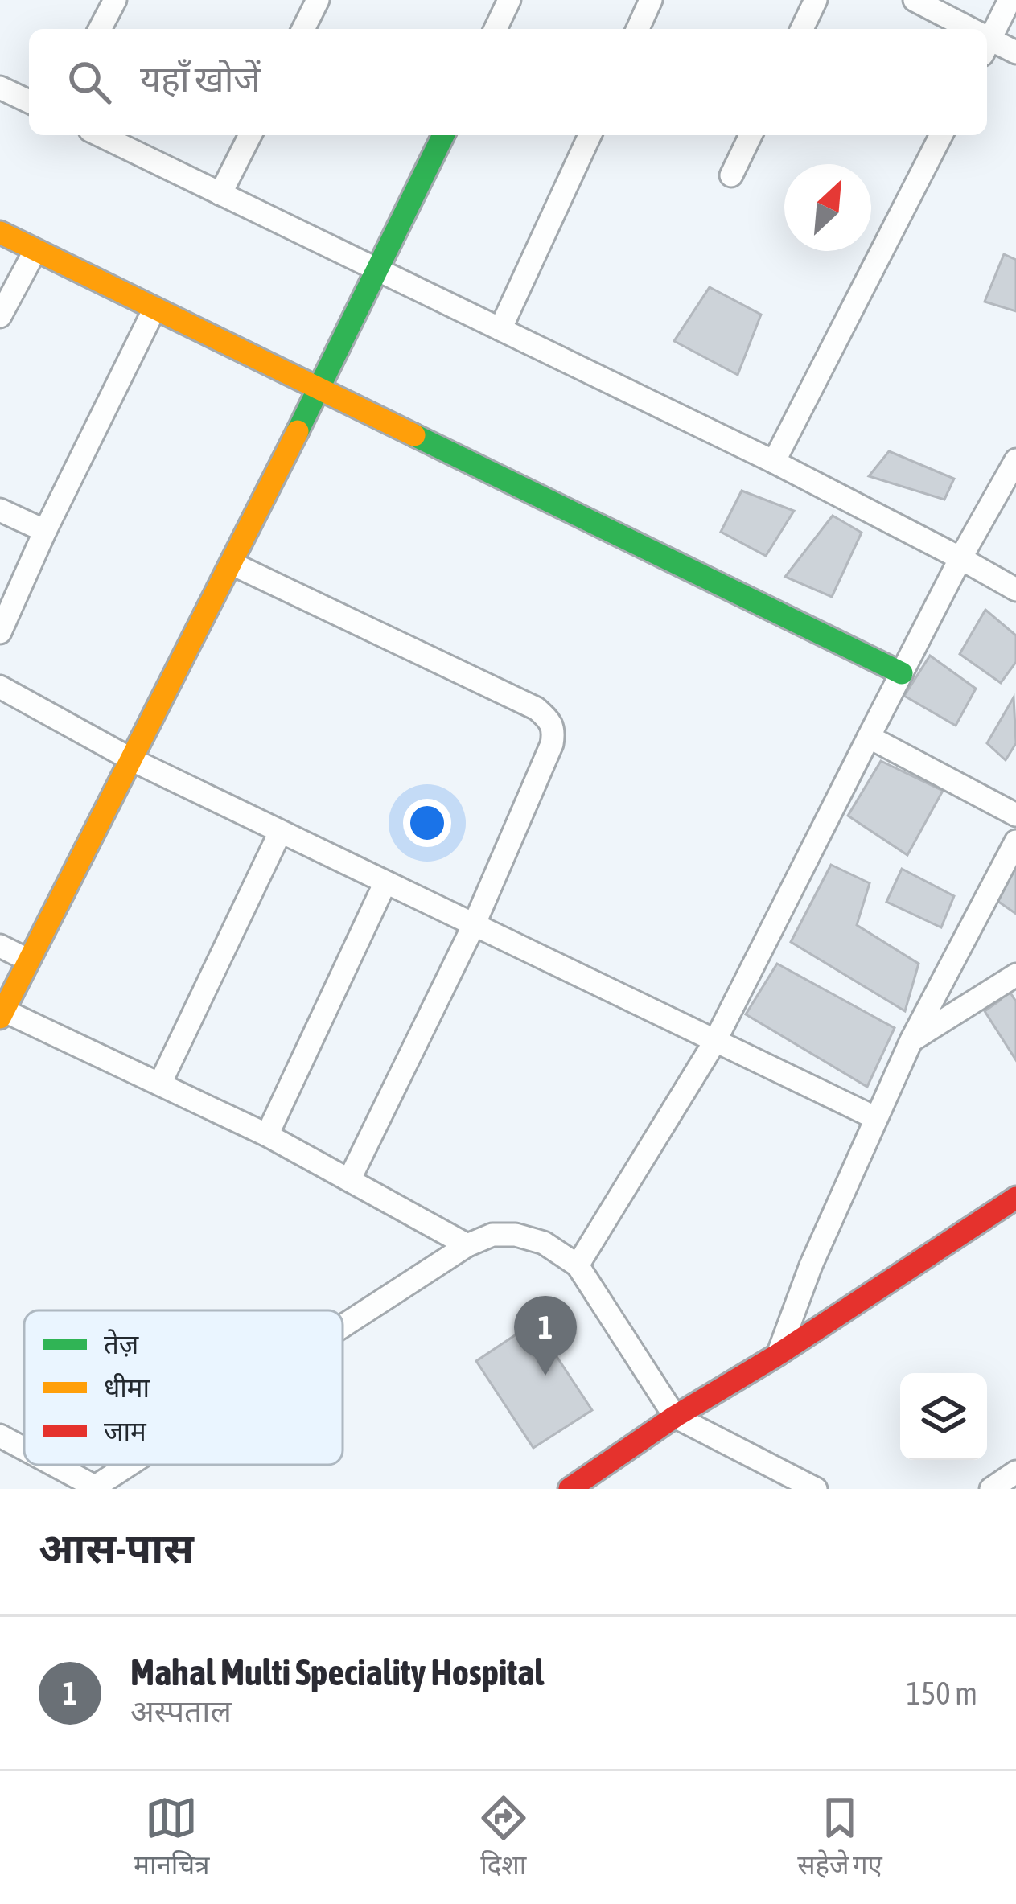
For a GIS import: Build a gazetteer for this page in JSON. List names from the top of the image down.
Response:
{
  "legend": ["तेज़", "धीमा", "जाम"],
  "north": "top right",
  "page": {
    "search": "यहाँ खोजें",
    "pins": "1",
    "heading": "आस-पास",
    "list": [
      {
        "mark": "1",
        "name": "Mahal Multi Speciality Hospital",
        "note": "अस्पताल",
        "value": "150 m"
      }
    ],
    "nav": ["मानचित्र", "दिशा", "सहेजे गए"]
  }
}
